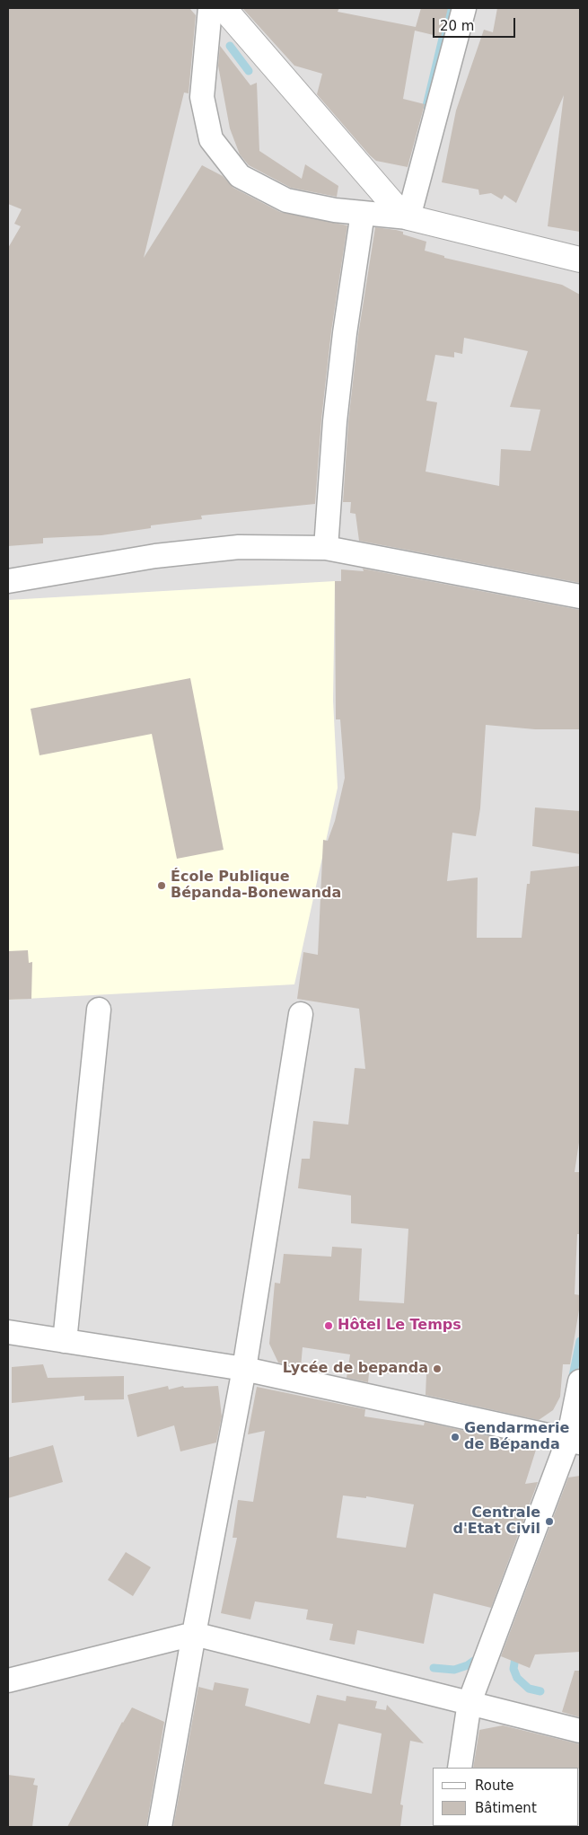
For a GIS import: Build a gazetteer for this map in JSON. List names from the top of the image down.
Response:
{
  "places": [
    "École Publique Bépanda-Bonewanda",
    "Hôtel Le Temps",
    "Lycée de bepanda",
    "Gendarmerie de Bépanda",
    "Centrale d'Etat Civil"
  ],
  "legend": ["Route", "Bâtiment"],
  "scale_bar": "20 m"
}
